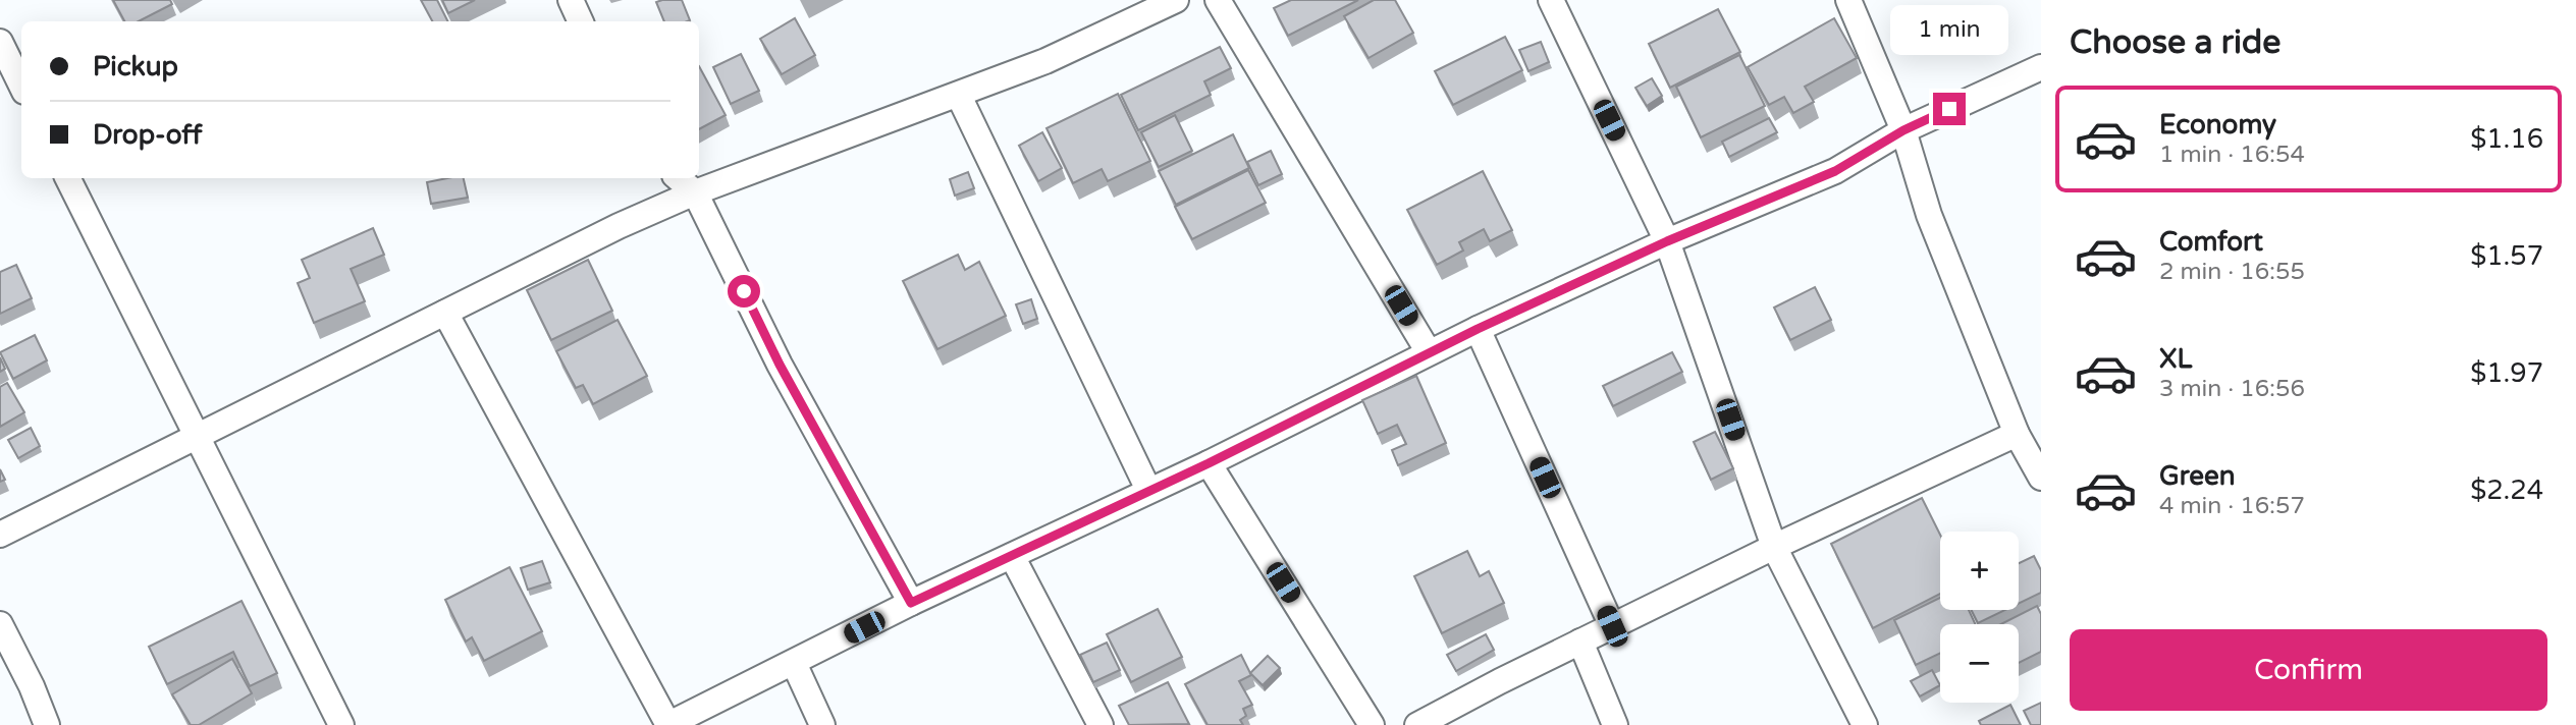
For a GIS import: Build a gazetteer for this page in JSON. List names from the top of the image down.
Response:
{
  "page": {
    "heading": "Choose a ride",
    "bubble": "1 min",
    "banner": ["Pickup", "Drop-off"],
    "list": [
      {
        "name": "Economy",
        "note": "1 min · 16:54",
        "value": "$1.16"
      },
      {
        "name": "Comfort",
        "note": "2 min · 16:55",
        "value": "$1.57"
      },
      {
        "name": "XL",
        "note": "3 min · 16:56",
        "value": "$1.97"
      },
      {
        "name": "Green",
        "note": "4 min · 16:57",
        "value": "$2.24"
      }
    ],
    "map_buttons": ["+", "−"],
    "buttons": "Confirm"
  }
}
